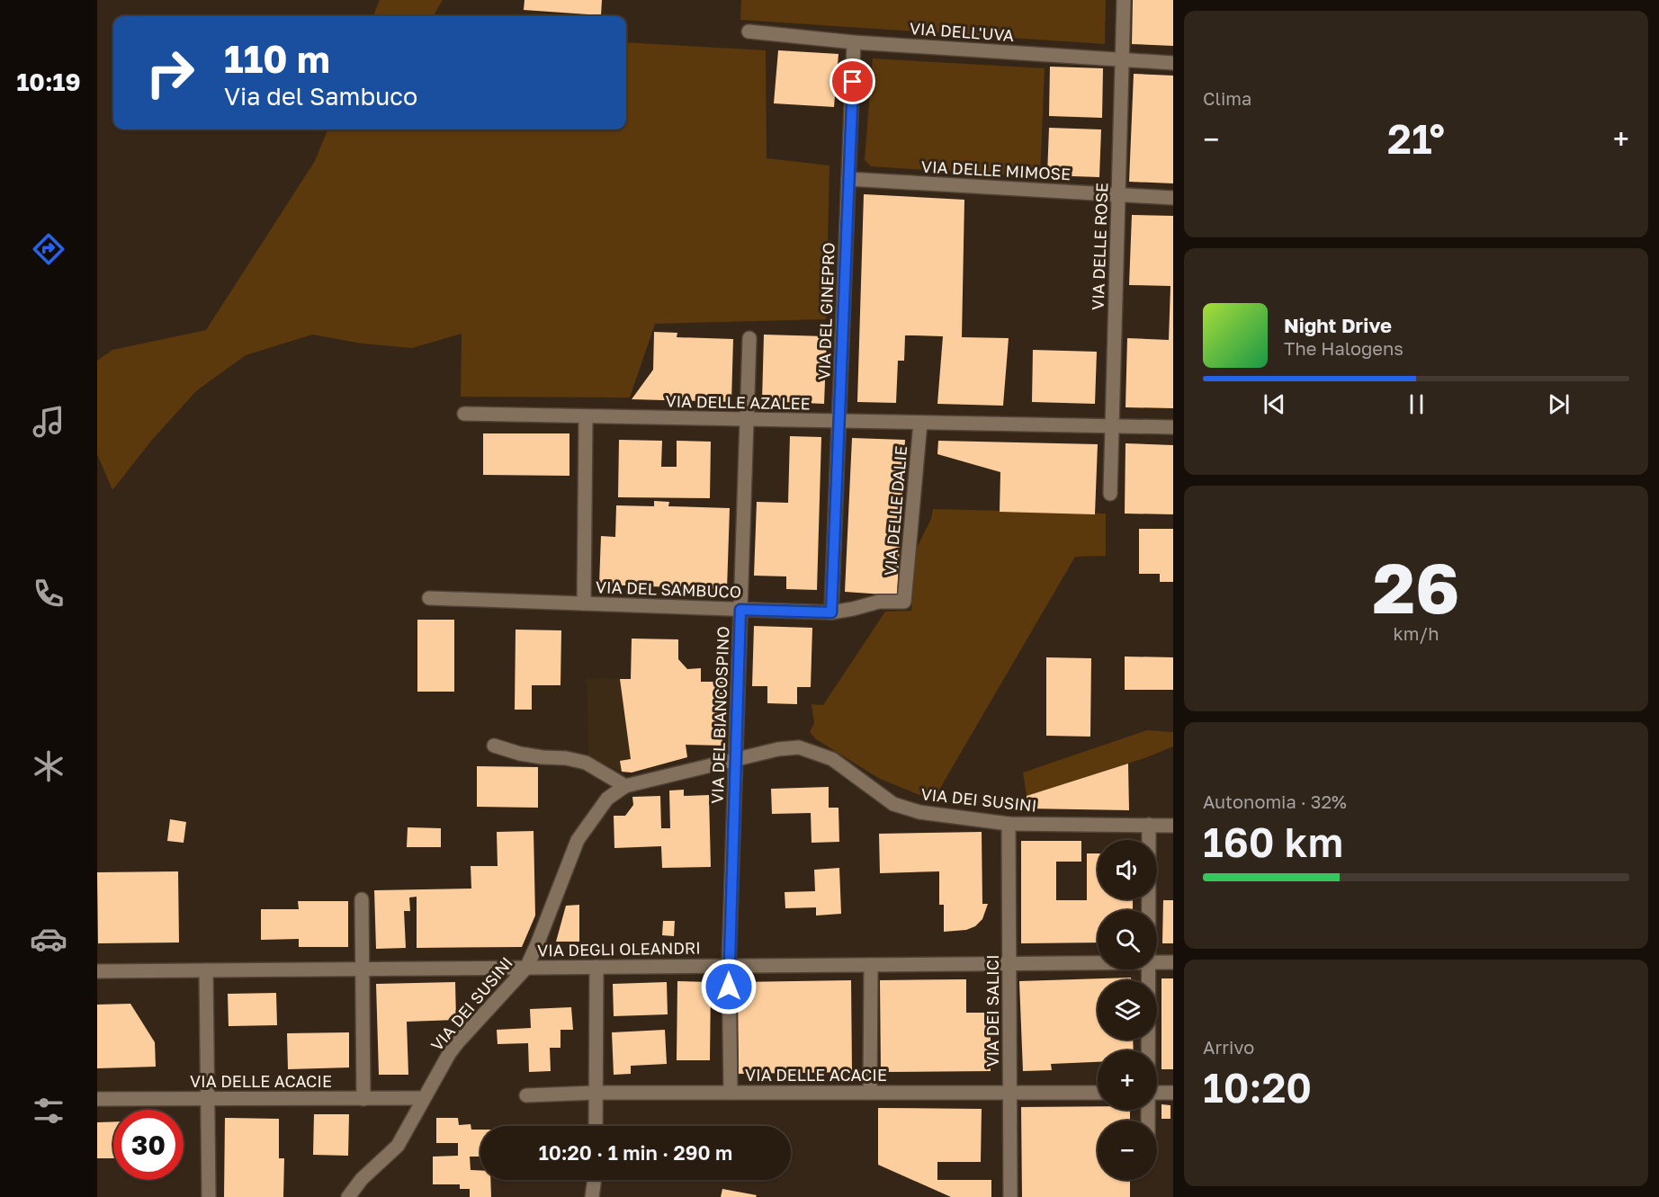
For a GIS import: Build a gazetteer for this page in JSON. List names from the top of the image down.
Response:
{
  "streets": {
    "street": [
      "VIA DELL'UVA",
      "VIA DELLE MIMOSE",
      "VIA DELLE ROSE",
      "VIA DEL GINEPRO",
      "VIA DELLE AZALEE",
      "VIA DELLE DALIE",
      "VIA DEL SAMBUCO",
      "VIA DEL BIANCOSPINO",
      "VIA DEI SUSINI",
      "VIA DEGLI OLEANDRI",
      "VIA DEI SALICI",
      "VIA DELLE ACACIE"
    ]
  },
  "crossings": [
    ["VIA DELL'UVA", "VIA DELLE ROSE"],
    ["VIA DELL'UVA", "VIA DEL GINEPRO"],
    ["VIA DELLE MIMOSE", "VIA DELLE ROSE"],
    ["VIA DELLE MIMOSE", "VIA DEL GINEPRO"],
    ["VIA DELLE ROSE", "VIA DELLE AZALEE"],
    ["VIA DEL GINEPRO", "VIA DELLE AZALEE"],
    ["VIA DEL GINEPRO", "VIA DEL SAMBUCO"],
    ["VIA DELLE AZALEE", "VIA DELLE DALIE"],
    ["VIA DELLE AZALEE", "VIA DEL BIANCOSPINO"],
    ["VIA DELLE DALIE", "VIA DEL SAMBUCO"],
    ["VIA DEL SAMBUCO", "VIA DEL BIANCOSPINO"],
    ["VIA DEL BIANCOSPINO", "VIA DEI SUSINI"],
    ["VIA DEL BIANCOSPINO", "VIA DEGLI OLEANDRI"],
    ["VIA DEL BIANCOSPINO", "VIA DELLE ACACIE"],
    ["VIA DEI SUSINI", "VIA DEGLI OLEANDRI"],
    ["VIA DEI SUSINI", "VIA DEI SALICI"],
    ["VIA DEI SUSINI", "VIA DELLE ACACIE"],
    ["VIA DEGLI OLEANDRI", "VIA DEI SALICI"],
    ["VIA DEI SALICI", "VIA DELLE ACACIE"]
  ],
  "page": {
    "tabs": "10:19",
    "tile": [
      "Clima",
      ["26", "km/h"],
      ["Autonomia · 32%", "160 km"],
      ["Arrivo", "10:20"]
    ],
    "turn": ["110 m", "Via del Sambuco"],
    "heat": ["−", "21°", "+"],
    "song": ["Night Drive", "The Halogens"],
    "map_buttons": ["+", "−"],
    "limit": "30",
    "trip": "10:20 · 1 min · 290 m"
  }
}
